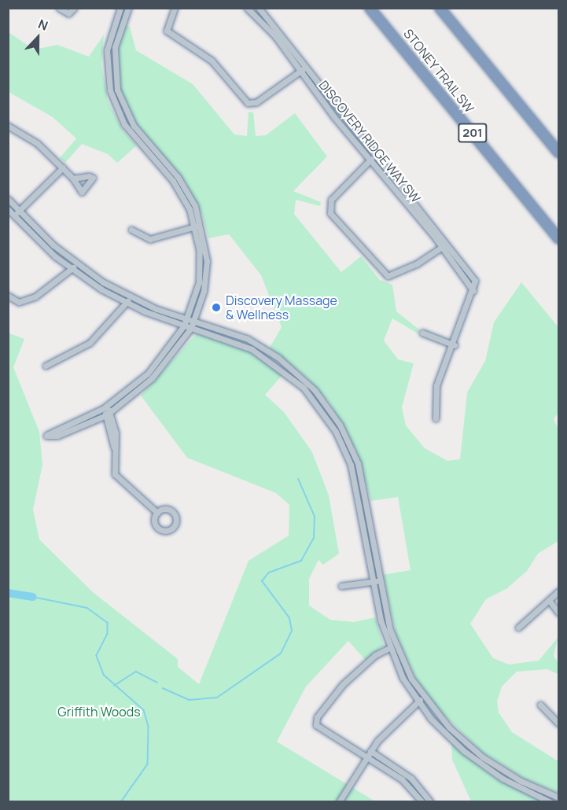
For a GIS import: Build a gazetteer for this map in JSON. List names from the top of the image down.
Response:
{
  "streets": {
    "highway": ["STONEY TRAIL SW", "201"],
    "street": ["DISCOVERY RIDGE WAY SW"]
  },
  "parks": ["Griffith Woods"],
  "places": ["Discovery Massage & Wellness"],
  "north": "top"
}
